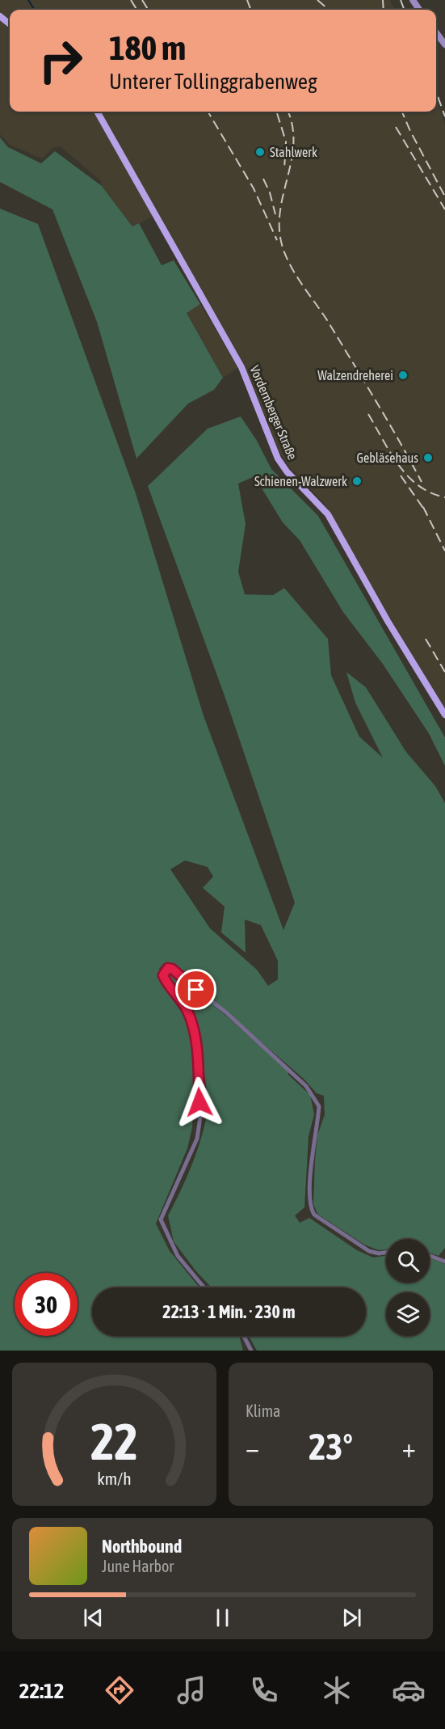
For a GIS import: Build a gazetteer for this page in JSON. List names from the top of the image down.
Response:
{
  "streets": {
    "main road": ["Vordernberger Straße"]
  },
  "places": [
    "Stahlwerk",
    "Walzendreherei",
    "Gebläsehaus",
    "Schienen-Walzwerk"
  ],
  "page": {
    "turn": ["180 m", "Unterer Tollinggrabenweg"],
    "limit": "30",
    "trip": "22:13 · 1 Min. · 230 m",
    "tile": "Klima",
    "heat": ["−", "23°", "+"],
    "song": ["Northbound", "June Harbor"],
    "tabs": "22:12",
    "gauge": ["22", "km/h"]
  }
}
